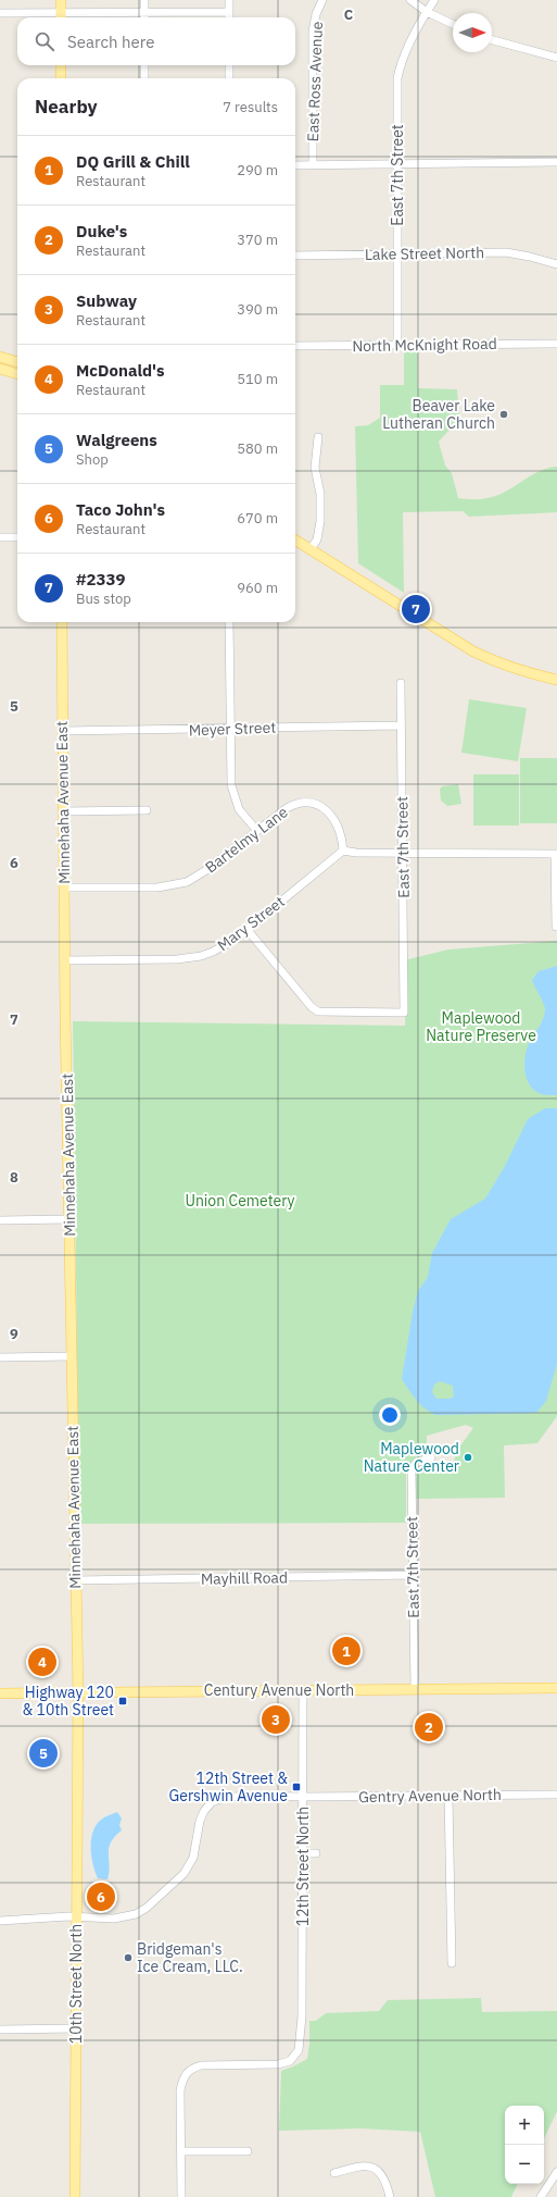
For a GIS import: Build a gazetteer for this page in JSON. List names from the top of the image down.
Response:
{
  "streets": {
    "main road": ["Minnehaha Avenue East", "Century Avenue North", "10th Street North"],
    "street": [
      "East Ross Avenue",
      "East 7th Street",
      "Lake Street North",
      "North McKnight Road",
      "Meyer Street",
      "Bartelmy Lane",
      "Mary Street",
      "Mayhill Road",
      "Gentry Avenue North",
      "12th Street North"
    ]
  },
  "crossings": [
    ["East 7th Street", "Lake Street North"],
    ["East 7th Street", "North McKnight Road"],
    ["East 7th Street", "Meyer Street"],
    ["East 7th Street", "Mary Street"],
    ["East 7th Street", "Mayhill Road"],
    ["East 7th Street", "Century Avenue North"],
    ["Meyer Street", "Minnehaha Avenue East"],
    ["Minnehaha Avenue East", "Bartelmy Lane"],
    ["Minnehaha Avenue East", "Mary Street"],
    ["Minnehaha Avenue East", "Mayhill Road"],
    ["Minnehaha Avenue East", "Century Avenue North"],
    ["Minnehaha Avenue East", "10th Street North"],
    ["Bartelmy Lane", "Mary Street"],
    ["Century Avenue North", "12th Street North"],
    ["Century Avenue North", "10th Street North"],
    ["Gentry Avenue North", "12th Street North"],
    ["Gentry Avenue North", "10th Street North"]
  ],
  "parks": ["Maplewood Nature Preserve", "Union Cemetery"],
  "places": {
    "other": ["Beaver Lake Lutheran Church", "Maplewood Nature Center", "Bridgeman's Ice Cream, LLC."],
    "transit": ["Highway 120 & 10th Street", "12th Street & Gershwin Avenue"]
  },
  "north": "right",
  "page": {
    "search": "Search here",
    "heading": ["Nearby", "7 results"],
    "list": [
      {
        "mark": "1",
        "name": "DQ Grill & Chill",
        "note": "Restaurant",
        "value": "290 m"
      },
      {
        "mark": "2",
        "name": "Duke's",
        "note": "Restaurant",
        "value": "370 m"
      },
      {
        "mark": "3",
        "name": "Subway",
        "note": "Restaurant",
        "value": "390 m"
      },
      {
        "mark": "4",
        "name": "McDonald's",
        "note": "Restaurant",
        "value": "510 m"
      },
      {
        "mark": "5",
        "name": "Walgreens",
        "note": "Shop",
        "value": "580 m"
      },
      {
        "mark": "6",
        "name": "Taco John's",
        "note": "Restaurant",
        "value": "670 m"
      },
      {
        "mark": "7",
        "name": "#2339",
        "note": "Bus stop",
        "value": "960 m"
      }
    ],
    "pins": [
      "7",
      "1",
      "4",
      "3",
      "2",
      "5",
      "6"
    ],
    "map_buttons": ["+", "−"]
  },
  "grid": {
    "columns": ["C"],
    "rows": [
      "5",
      "6",
      "7",
      "8",
      "9"
    ]
  }
}
